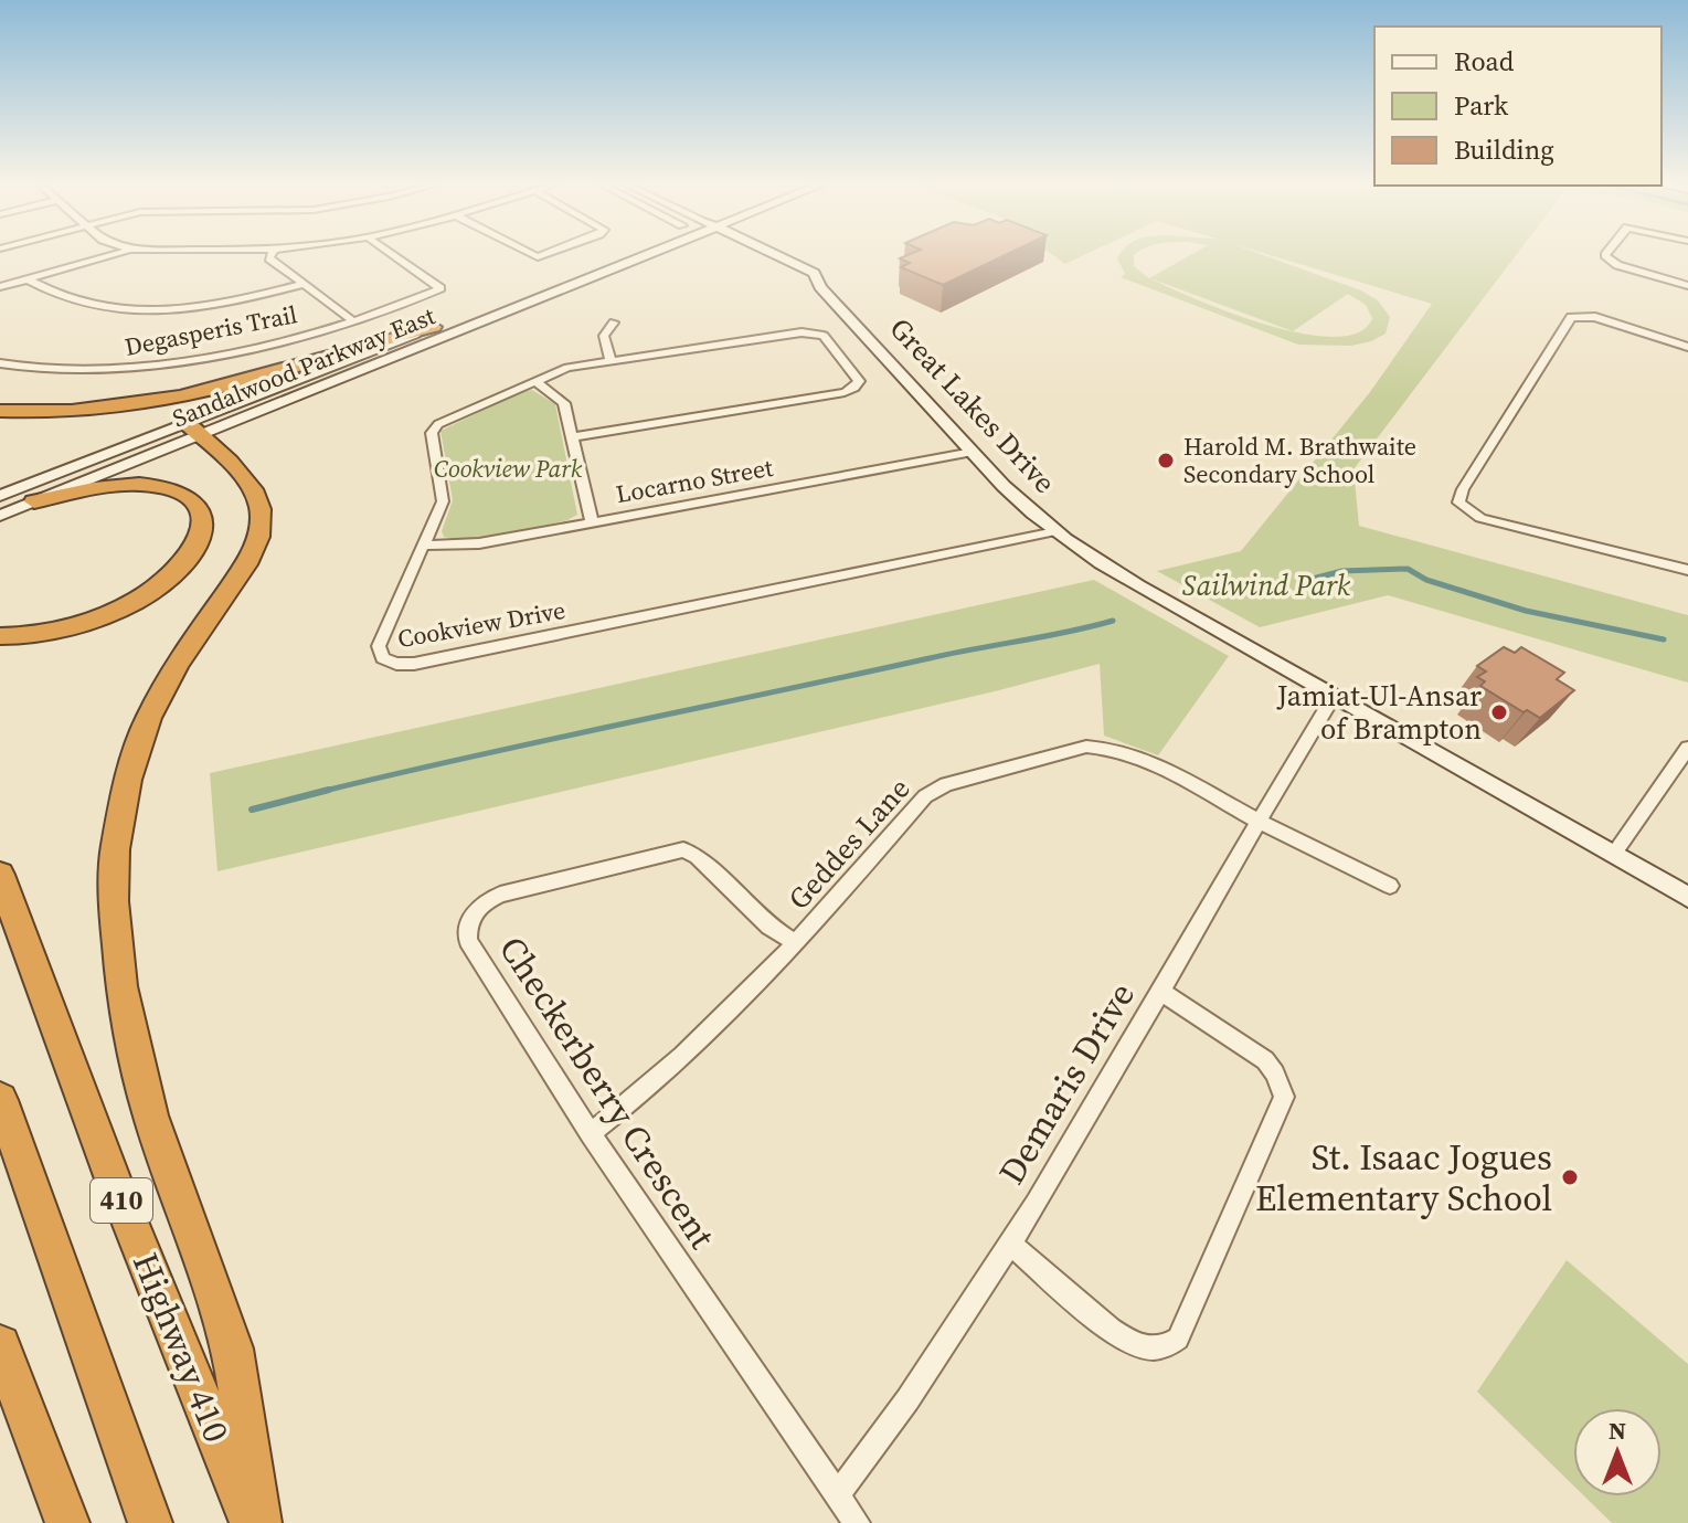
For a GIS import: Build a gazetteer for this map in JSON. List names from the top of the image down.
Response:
{
  "streets": {
    "highway": ["410", "Highway 410"],
    "main road": ["Sandalwood Parkway East", "Great Lakes Drive"],
    "street": [
      "Degasperis Trail",
      "Locarno Street",
      "Cookview Drive",
      "Geddes Lane",
      "Demaris Drive",
      "Checkerberry Crescent"
    ]
  },
  "crossings": [
    ["Great Lakes Drive", "Locarno Street"],
    ["Great Lakes Drive", "Cookview Drive"],
    ["Great Lakes Drive", "Demaris Drive"],
    ["Locarno Street", "Cookview Drive"],
    ["Geddes Lane", "Demaris Drive"],
    ["Geddes Lane", "Checkerberry Crescent"],
    ["Demaris Drive", "Checkerberry Crescent"]
  ],
  "parks": ["Cookview Park", "Sailwind Park"],
  "places": ["Harold M. Brathwaite Secondary School", "Jamiat-Ul-Ansar of Brampton", "St. Isaac Jogues Elementary School"],
  "legend": ["Road", "Park", "Building"],
  "north": "top"
}
